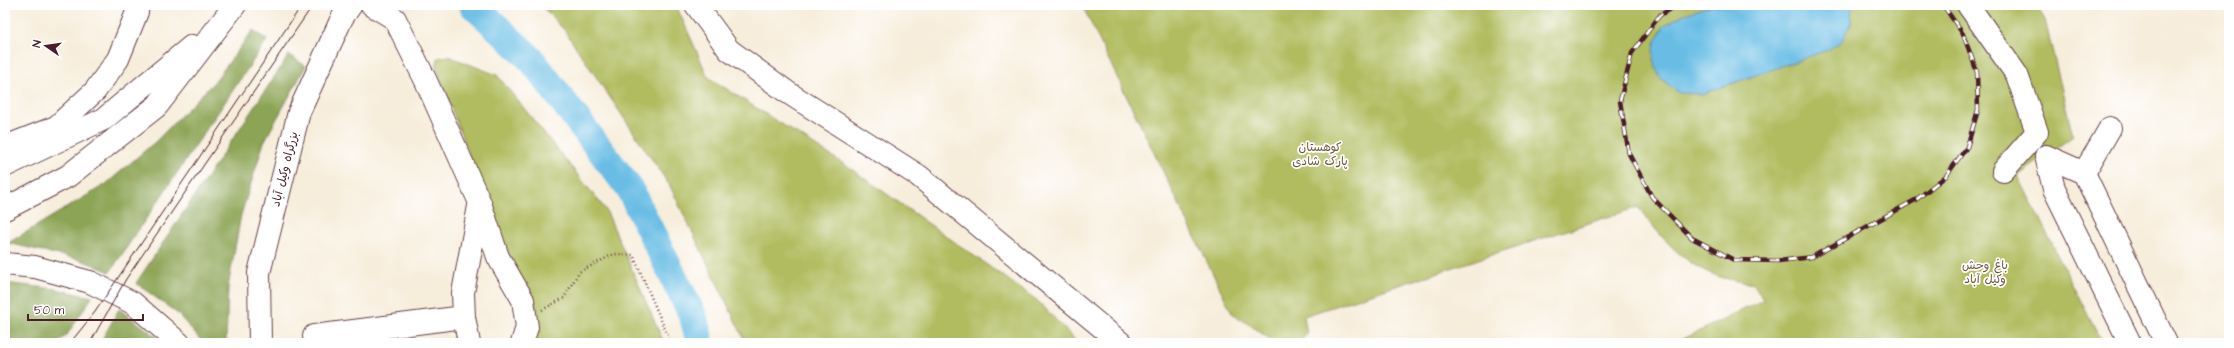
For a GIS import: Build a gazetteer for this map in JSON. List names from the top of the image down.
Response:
{
  "streets": {
    "main road": ["بزرگراه وکیل آباد"]
  },
  "parks": ["کوهستان پارک شادی", "باغ وحش وکیل آباد"],
  "scale_bar": "50 m",
  "north": "left"
}
